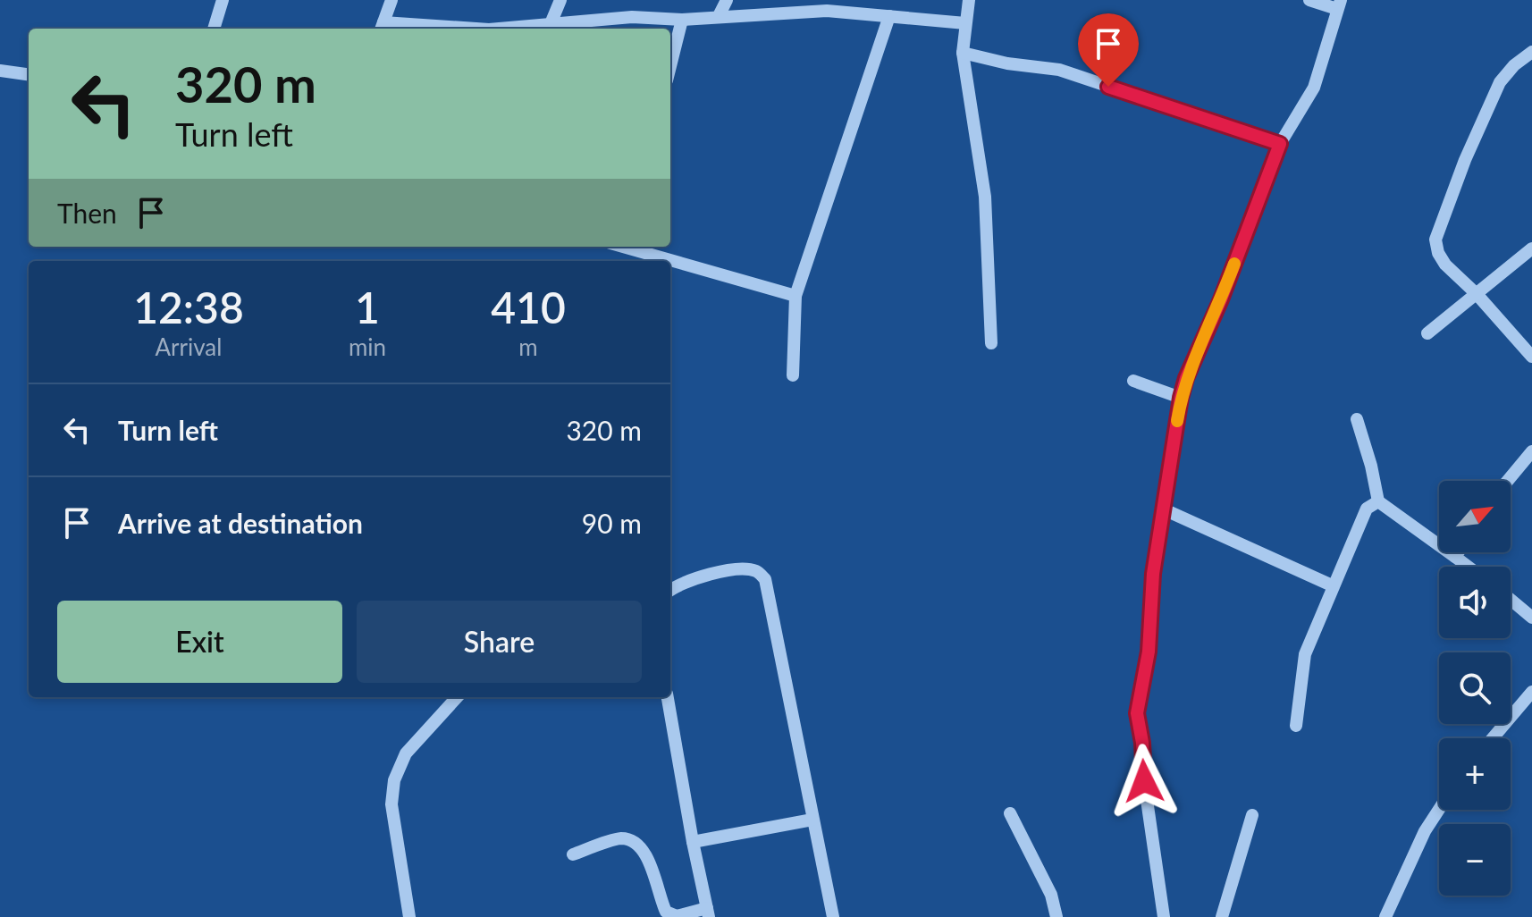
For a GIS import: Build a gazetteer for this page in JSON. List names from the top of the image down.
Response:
{
  "north": "top right",
  "page": {
    "turn": ["320 m", "Turn left"],
    "then": "Then",
    "eta": [
      "12:38",
      "Arrival",
      "1",
      "min",
      "410",
      "m"
    ],
    "list": [
      {
        "name": "Turn left",
        "value": "320 m"
      },
      {
        "name": "Arrive at destination",
        "value": "90 m"
      }
    ],
    "map_buttons": ["+", "−"],
    "buttons": ["Exit", "Share"]
  }
}
